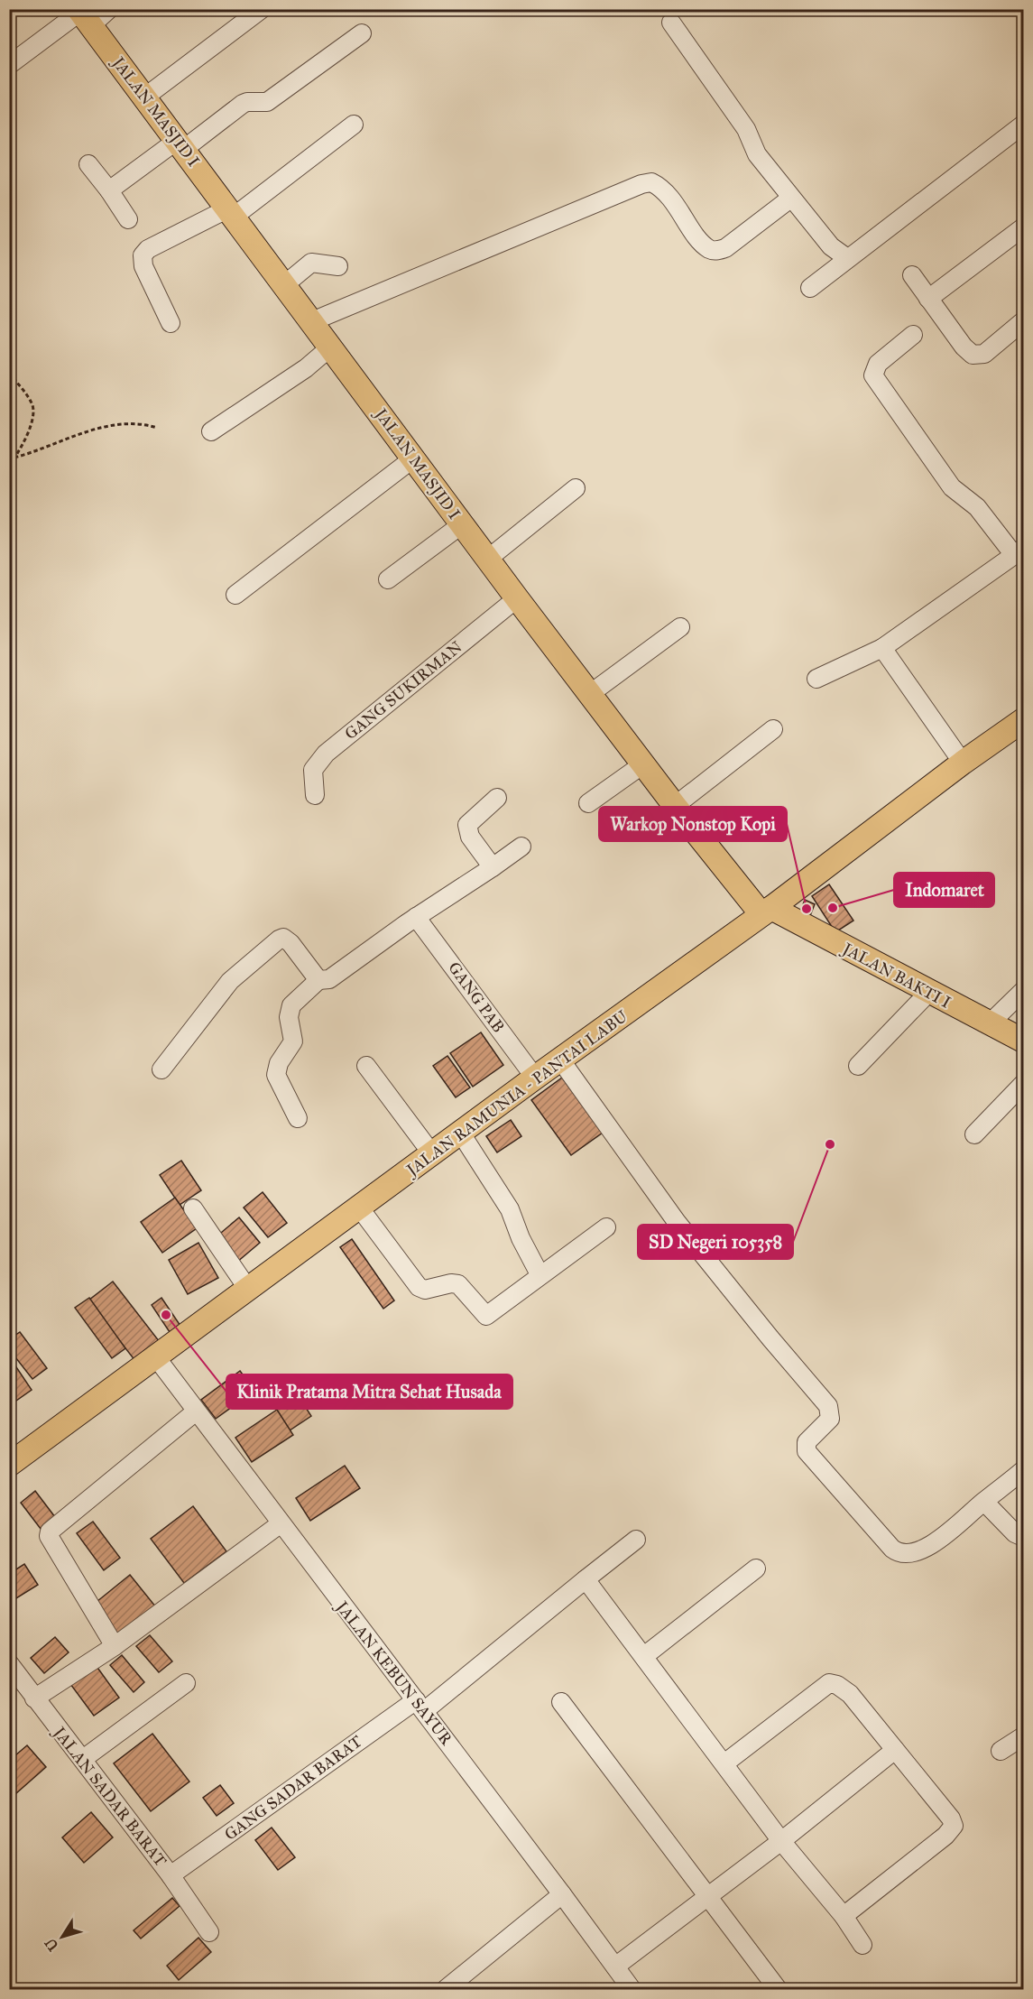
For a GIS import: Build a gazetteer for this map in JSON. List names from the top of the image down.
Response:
{
  "streets": {
    "main road": ["JALAN MASJID I", "JALAN BAKTI I", "JALAN RAMUNIA - PANTAI LABU"],
    "street": [
      "GANG SUKIRMAN",
      "GANG PAB",
      "JALAN KEBUN SAYUR",
      "GANG SADAR BARAT",
      "JALAN SADAR BARAT"
    ]
  },
  "crossings": [
    ["JALAN MASJID I", "GANG SUKIRMAN"],
    ["JALAN MASJID I", "JALAN BAKTI I"],
    ["JALAN MASJID I", "JALAN RAMUNIA - PANTAI LABU"],
    ["JALAN BAKTI I", "JALAN RAMUNIA - PANTAI LABU"],
    ["GANG PAB", "JALAN RAMUNIA - PANTAI LABU"],
    ["JALAN RAMUNIA - PANTAI LABU", "JALAN KEBUN SAYUR"],
    ["JALAN KEBUN SAYUR", "GANG SADAR BARAT"],
    ["GANG SADAR BARAT", "JALAN SADAR BARAT"]
  ],
  "places": [
    "Indomaret",
    "Warkop Nonstop Kopi",
    "SD Negeri 105358",
    "Klinik Pratama Mitra Sehat Husada"
  ],
  "north": "bottom left"
}
